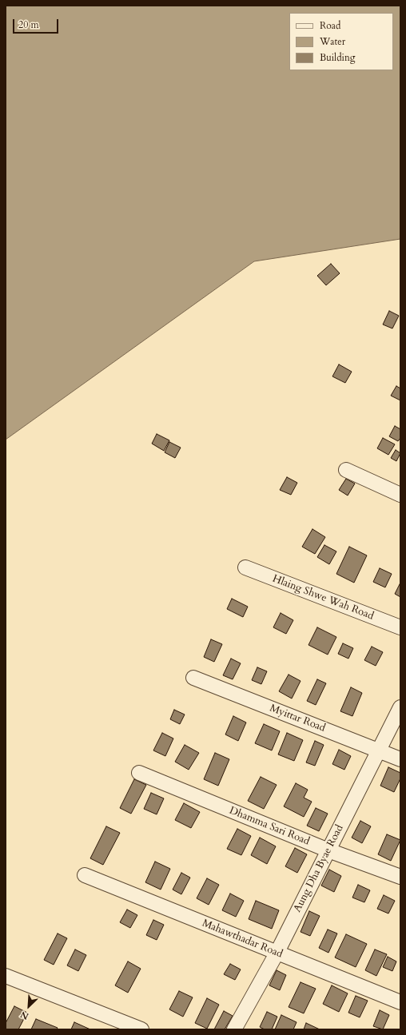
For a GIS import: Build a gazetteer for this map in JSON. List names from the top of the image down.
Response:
{
  "streets": {
    "street": [
      "Hlaing Shwe Wah Road",
      "Myittar Road",
      "Dhamma Sari Road",
      "Aung Dha Byae Road",
      "Mahawthadar Road"
    ]
  },
  "crossings": [
    ["Myittar Road", "Aung Dha Byae Road"],
    ["Dhamma Sari Road", "Aung Dha Byae Road"],
    ["Aung Dha Byae Road", "Mahawthadar Road"]
  ],
  "legend": ["Road", "Water", "Building"],
  "scale_bar": "20 m",
  "north": "bottom left"
}
